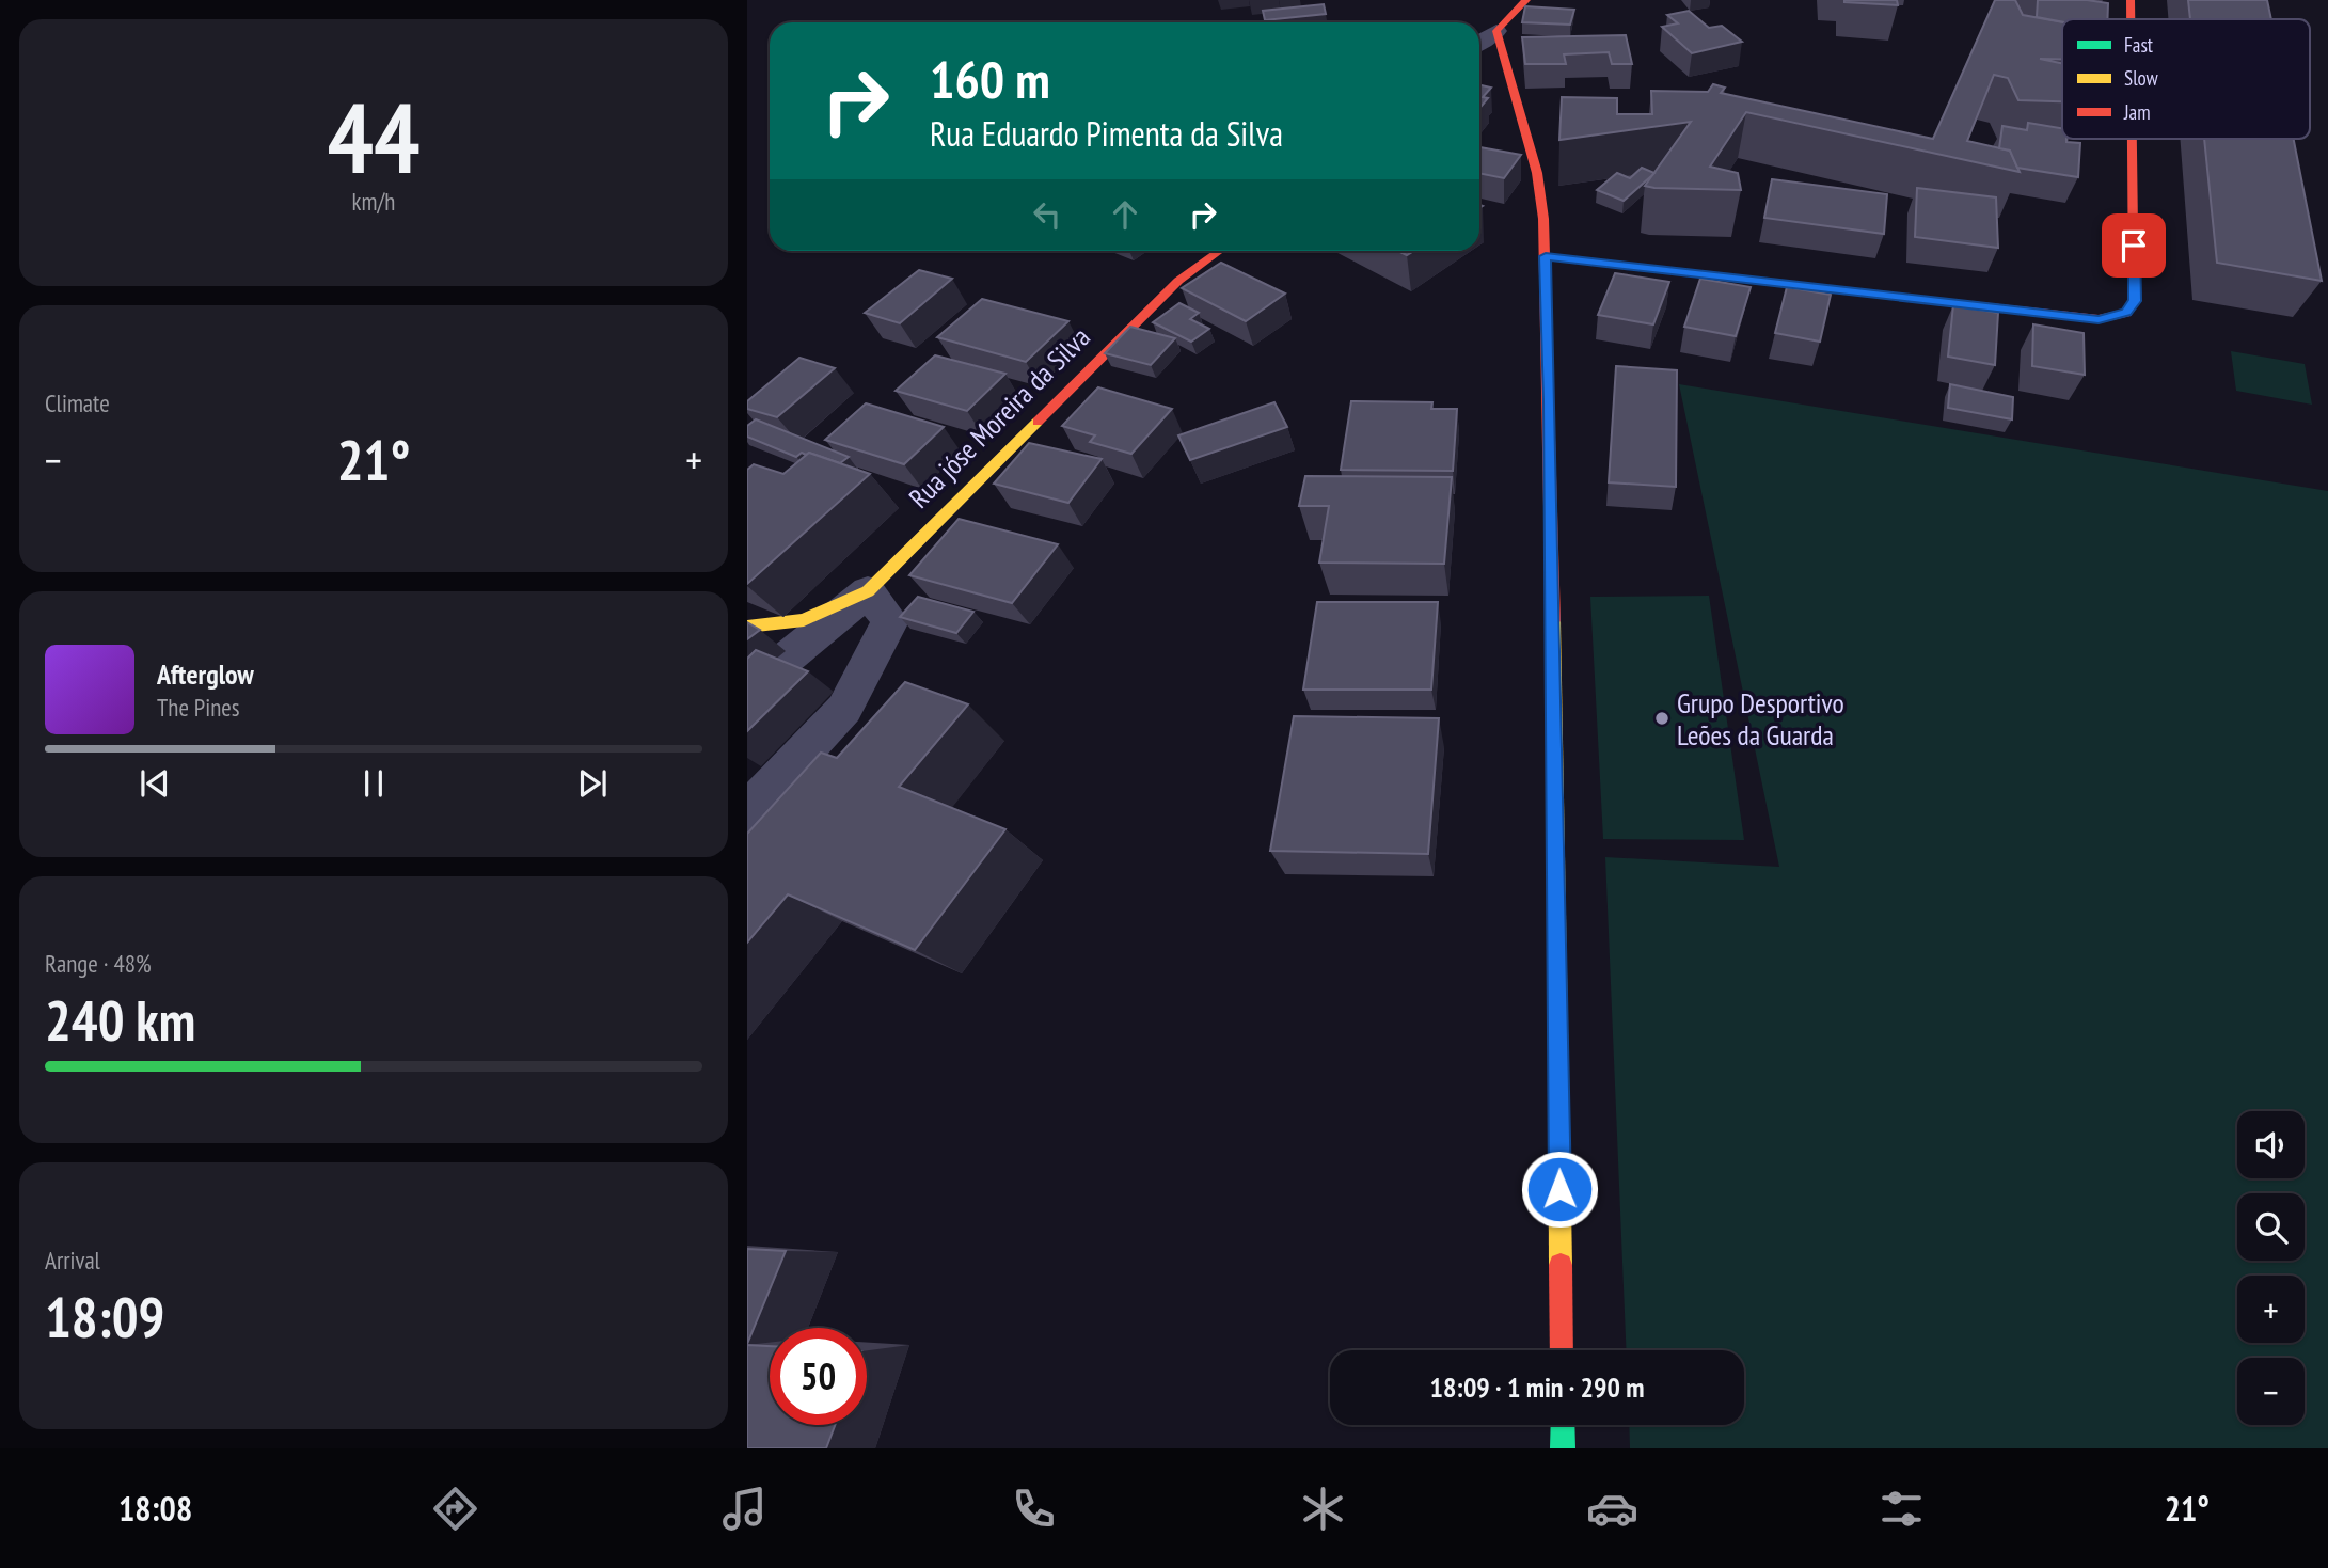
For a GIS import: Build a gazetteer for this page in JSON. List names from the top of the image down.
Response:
{
  "streets": {
    "street": ["Rua jóse Moreira da Silva"]
  },
  "places": ["Grupo Desportivo Leões da Guarda"],
  "legend": ["Fast", "Slow", "Jam"],
  "page": {
    "tile": [
      ["44", "km/h"],
      "Climate",
      ["Range · 48%", "240 km"],
      ["Arrival", "18:09"]
    ],
    "turn": ["160 m", "Rua Eduardo Pimenta da Silva"],
    "heat": ["−", "21°", "+"],
    "song": ["Afterglow", "The Pines"],
    "map_buttons": ["+", "−"],
    "limit": "50",
    "trip": "18:09 · 1 min · 290 m",
    "tabs": ["18:08", "21°"]
  }
}
